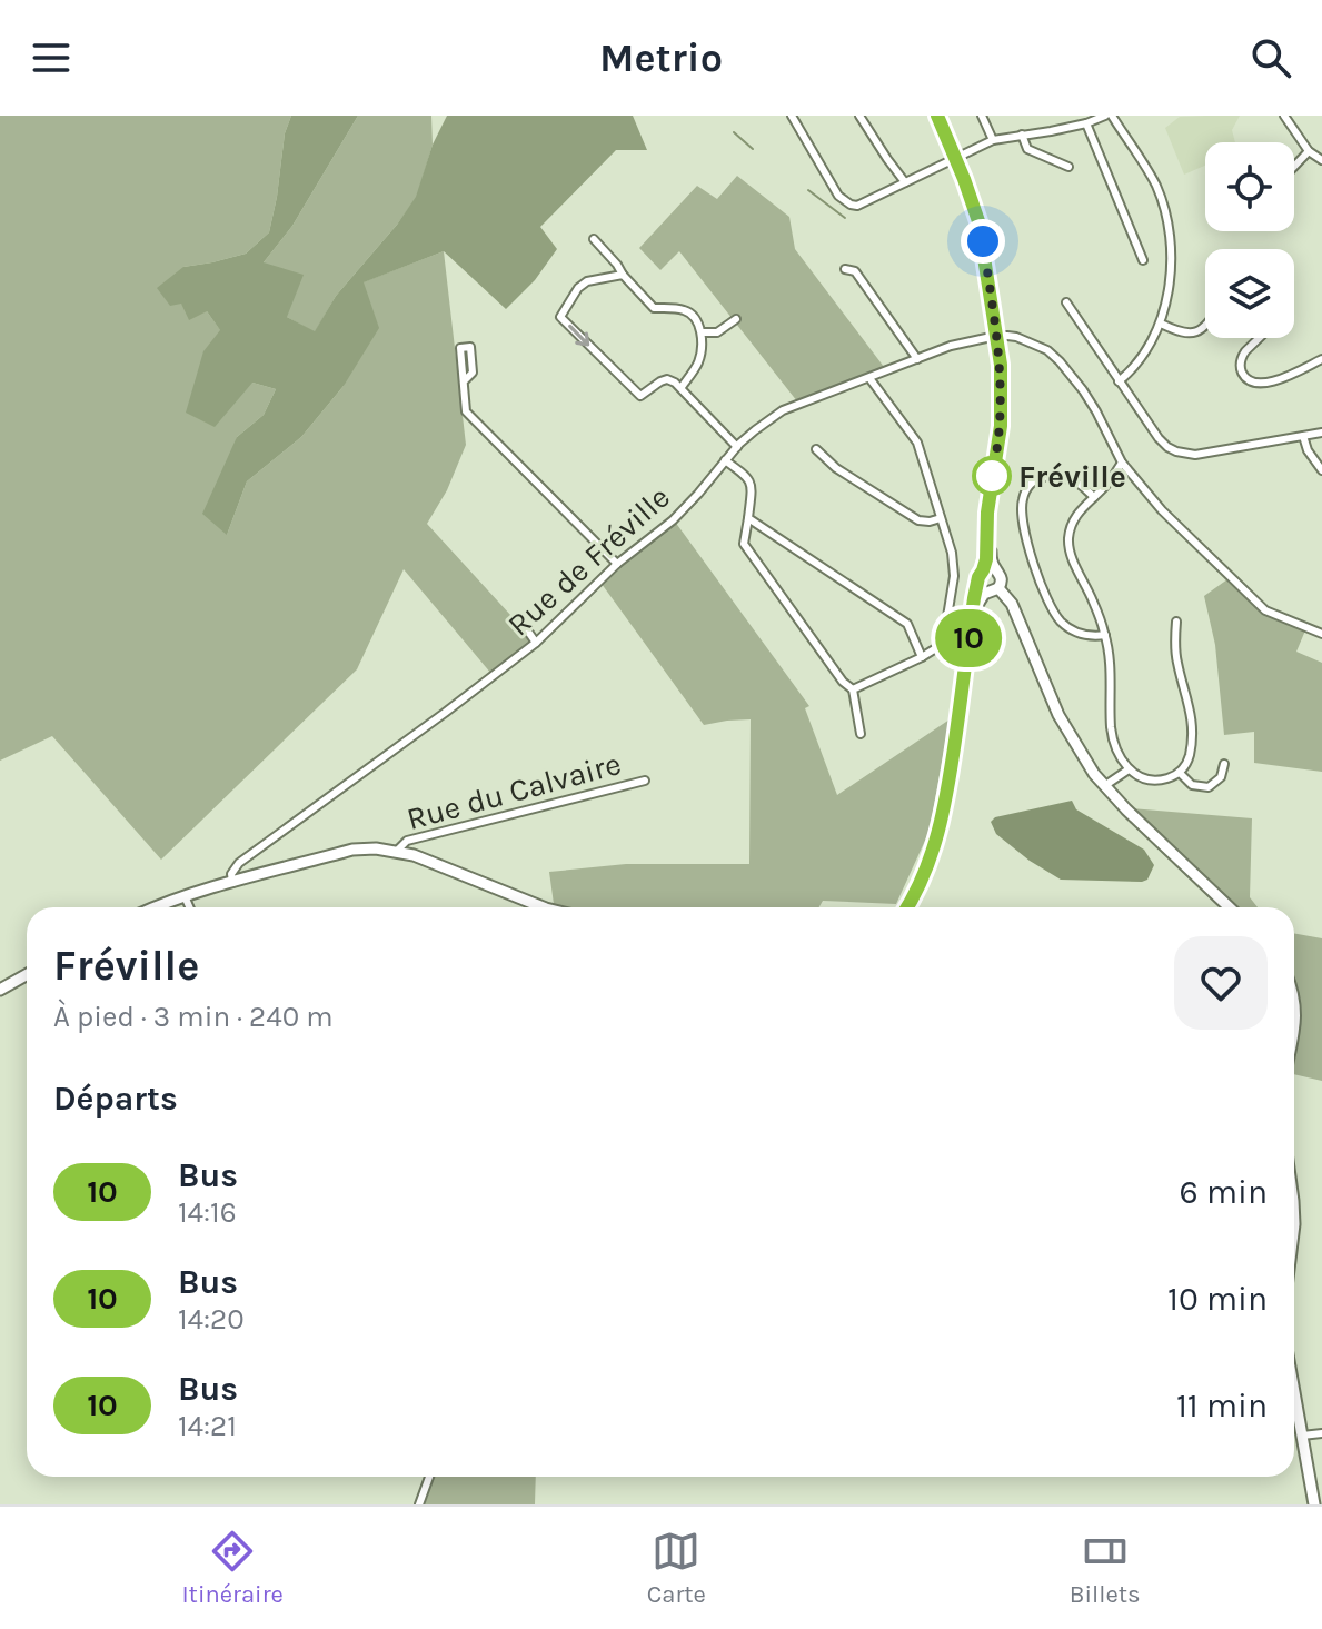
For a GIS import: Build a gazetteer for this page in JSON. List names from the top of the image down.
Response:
{
  "streets": {
    "street": ["Rue de Fréville", "Rue du Calvaire"]
  },
  "places": ["Fréville"],
  "lines": ["bus line 10"],
  "page": {
    "header": "Metrio",
    "on_map": "10",
    "heading": [
      ["Fréville", "À pied · 3 min · 240 m"],
      "Départs"
    ],
    "list": [
      {
        "mark": "10",
        "name": "Bus",
        "note": "14:16",
        "value": "6 min"
      },
      {
        "mark": "10",
        "name": "Bus",
        "note": "14:20",
        "value": "10 min"
      },
      {
        "mark": "10",
        "name": "Bus",
        "note": "14:21",
        "value": "11 min"
      }
    ],
    "tabs": ["Itinéraire", "Carte", "Billets"]
  }
}
